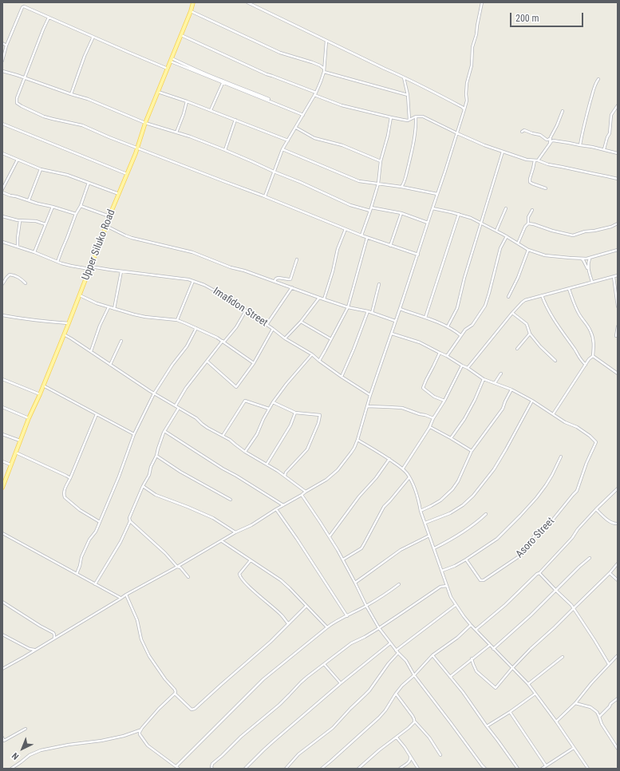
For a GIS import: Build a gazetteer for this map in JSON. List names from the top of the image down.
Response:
{
  "streets": {
    "main road": ["Upper Siluko Road"],
    "street": ["Imafidon Street", "Asoro Street"]
  },
  "crossings": [
    ["Upper Siluko Road", "Imafidon Street"]
  ],
  "scale_bar": "200 m",
  "north": "bottom left"
}
